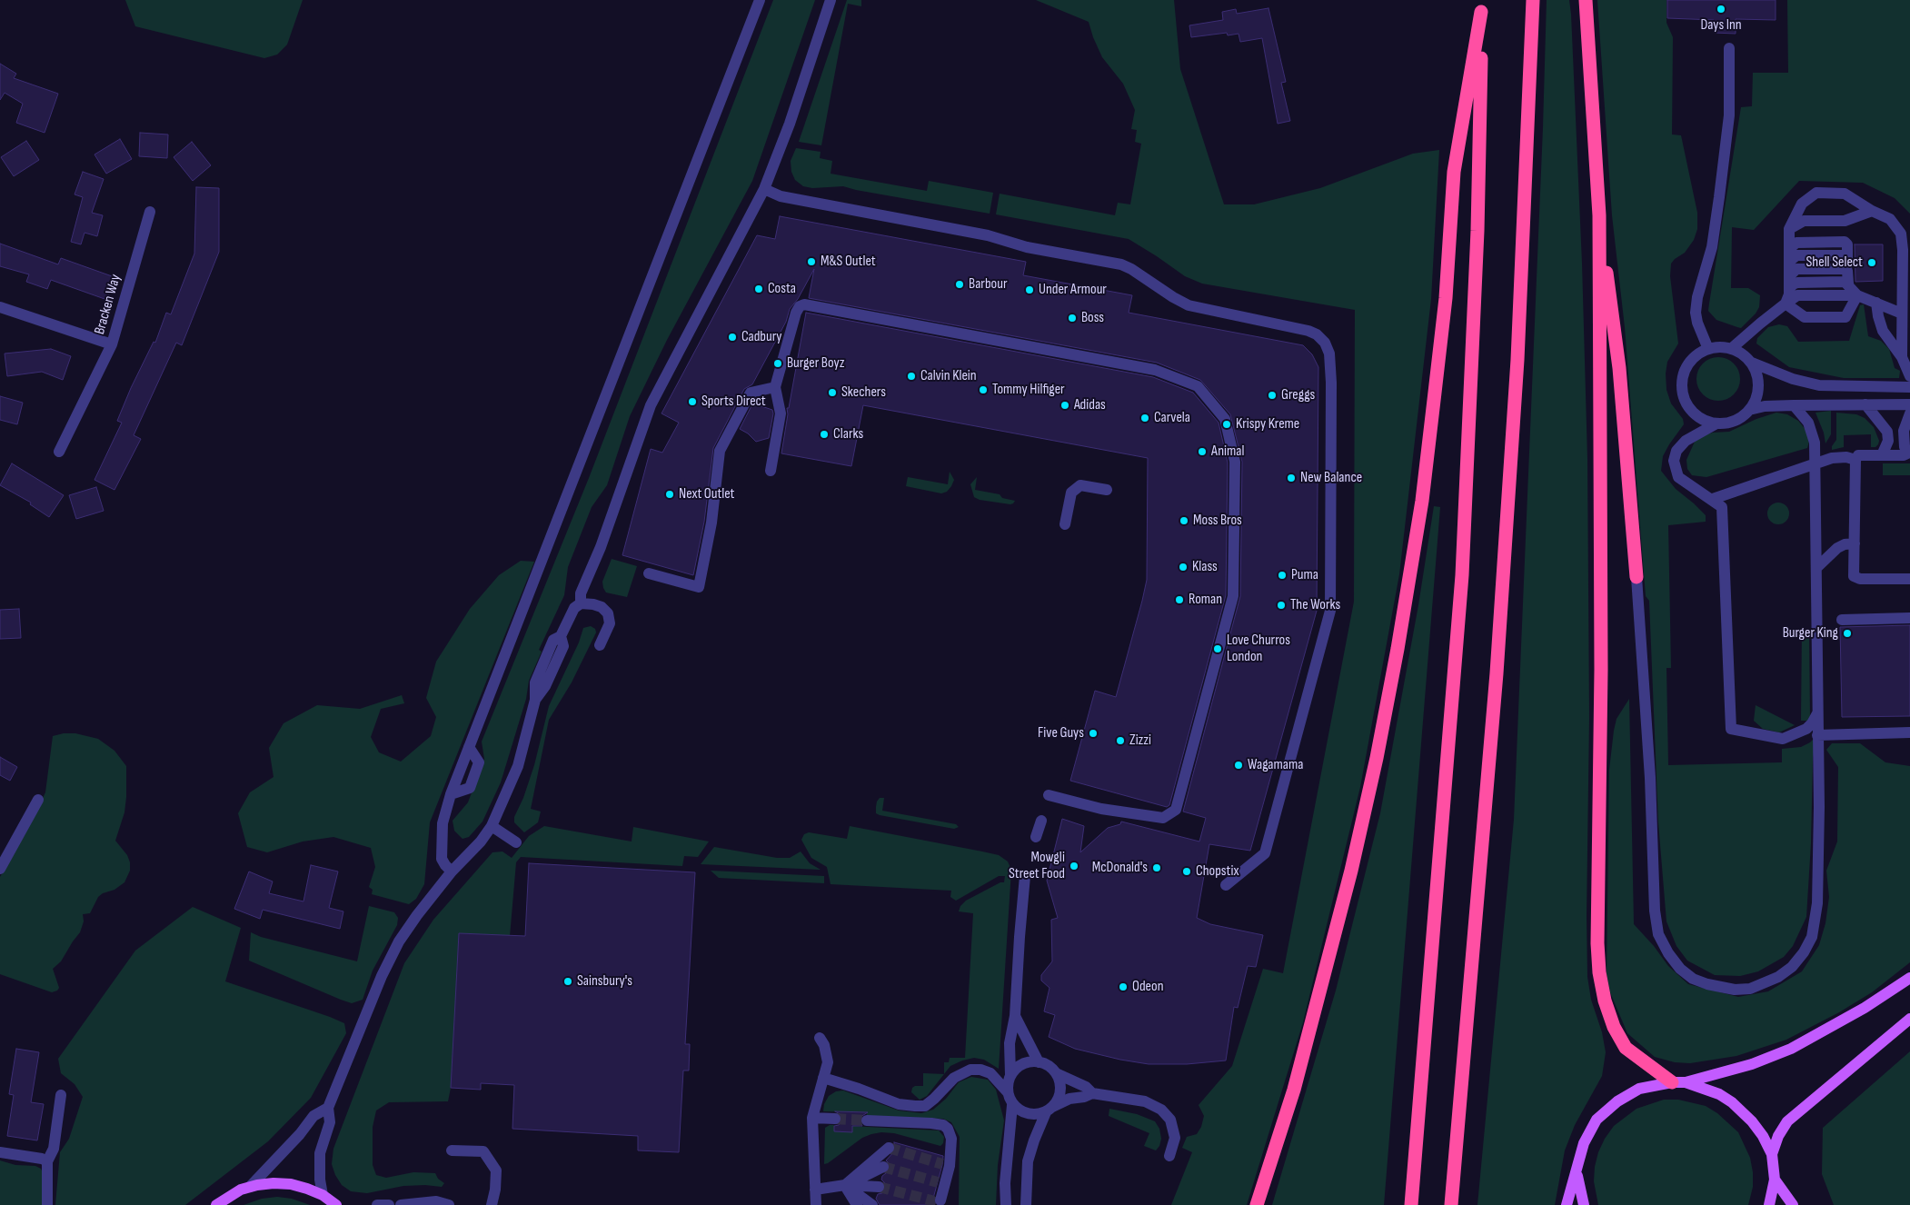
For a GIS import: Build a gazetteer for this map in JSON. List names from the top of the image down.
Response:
{
  "streets": {
    "street": ["Bracken Way"]
  },
  "places": [
    "Days Inn",
    "M&S Outlet",
    "Shell Select",
    "Barbour",
    "Costa",
    "Under Armour",
    "Boss",
    "Cadbury",
    "Burger Boyz",
    "Calvin Klein",
    "Tommy Hilfiger",
    "Skechers",
    "Greggs",
    "Sports Direct",
    "Adidas",
    "Carvela",
    "Krispy Kreme",
    "Clarks",
    "Animal",
    "New Balance",
    "Next Outlet",
    "Moss Bros",
    "Klass",
    "Puma",
    "Roman",
    "The Works",
    "Burger King",
    "Love Churros London",
    "Five Guys",
    "Zizzi",
    "Wagamama",
    "Mowgli Street Food",
    "McDonald's",
    "Chopstix",
    "Sainsbury's",
    "Odeon"
  ]
}
